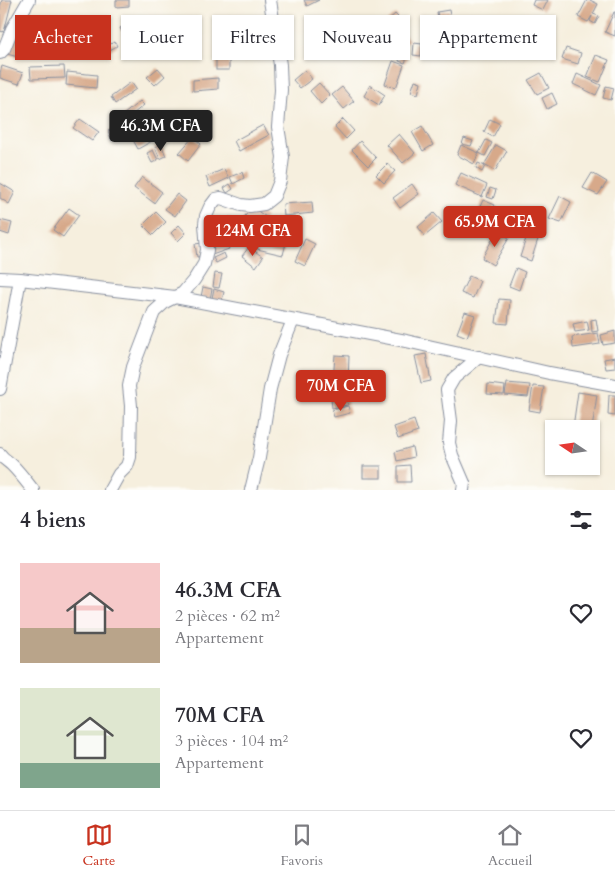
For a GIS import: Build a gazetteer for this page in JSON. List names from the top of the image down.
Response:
{
  "north": "left",
  "page": {
    "chip": [
      "Acheter",
      "Louer",
      "Filtres",
      "Nouveau",
      "Appartement"
    ],
    "price": [
      "46.3M CFA",
      "65.9M CFA",
      "124M CFA",
      "70M CFA"
    ],
    "heading": "4 biens",
    "list": [
      {
        "name": "46.3M CFA",
        "note": "2 pièces · 62 m² · Appartement"
      },
      {
        "name": "70M CFA",
        "note": "3 pièces · 104 m² · Appartement"
      }
    ],
    "tabs": ["Carte", "Favoris", "Accueil"]
  }
}
